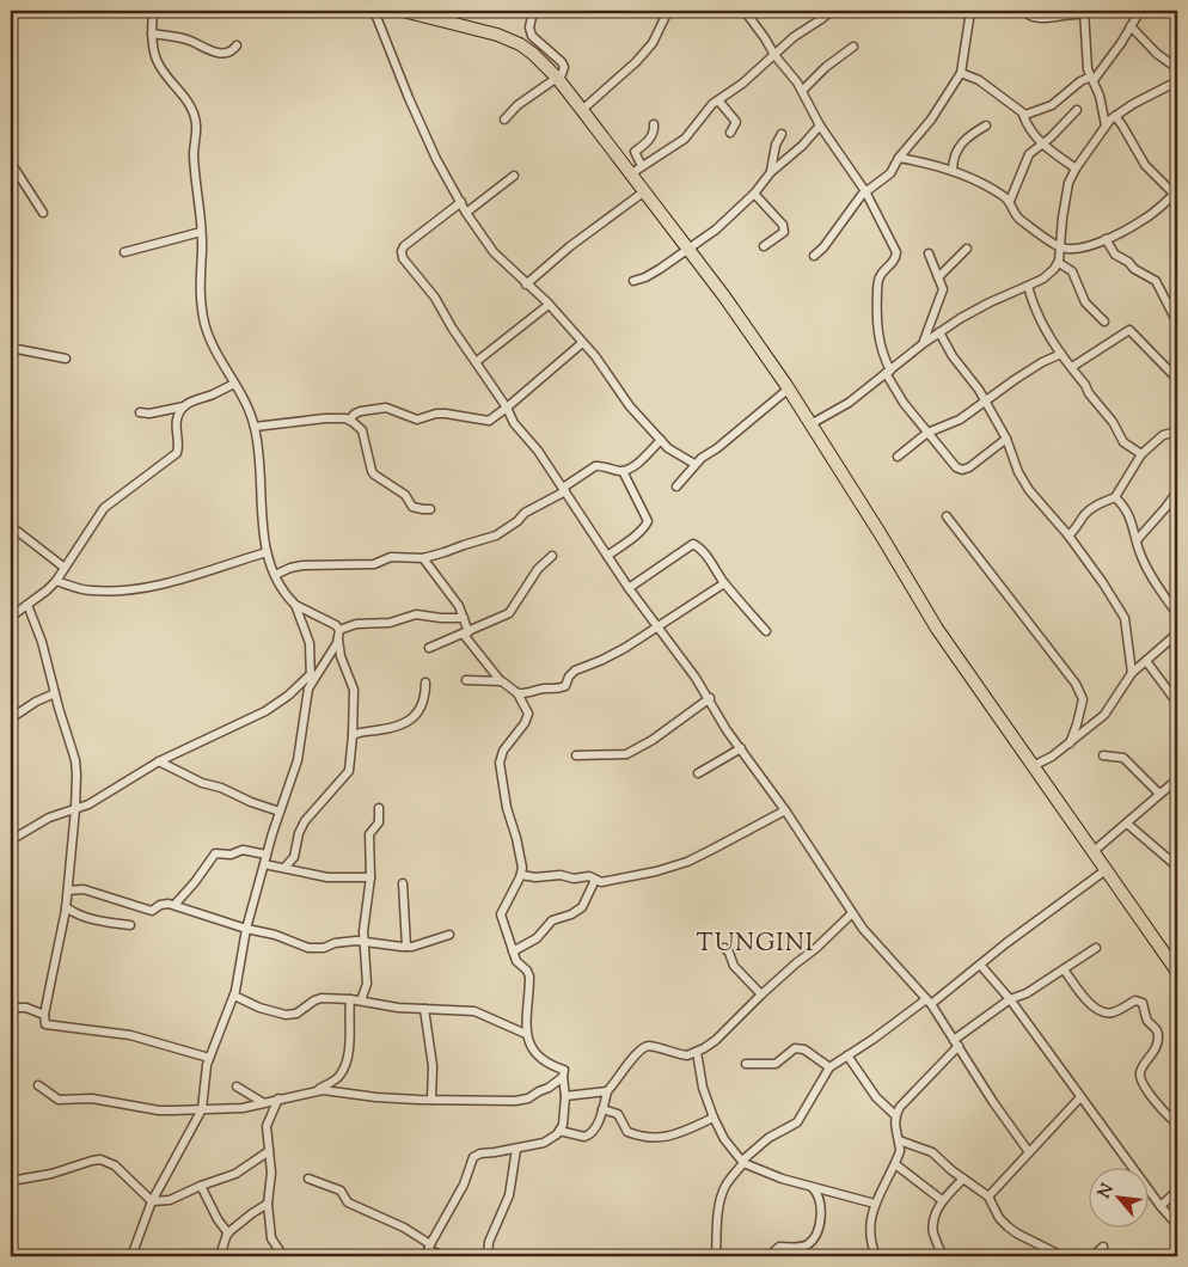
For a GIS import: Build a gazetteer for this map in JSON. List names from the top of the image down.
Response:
{
  "districts": ["TUNGINI"],
  "north": "top left"
}
